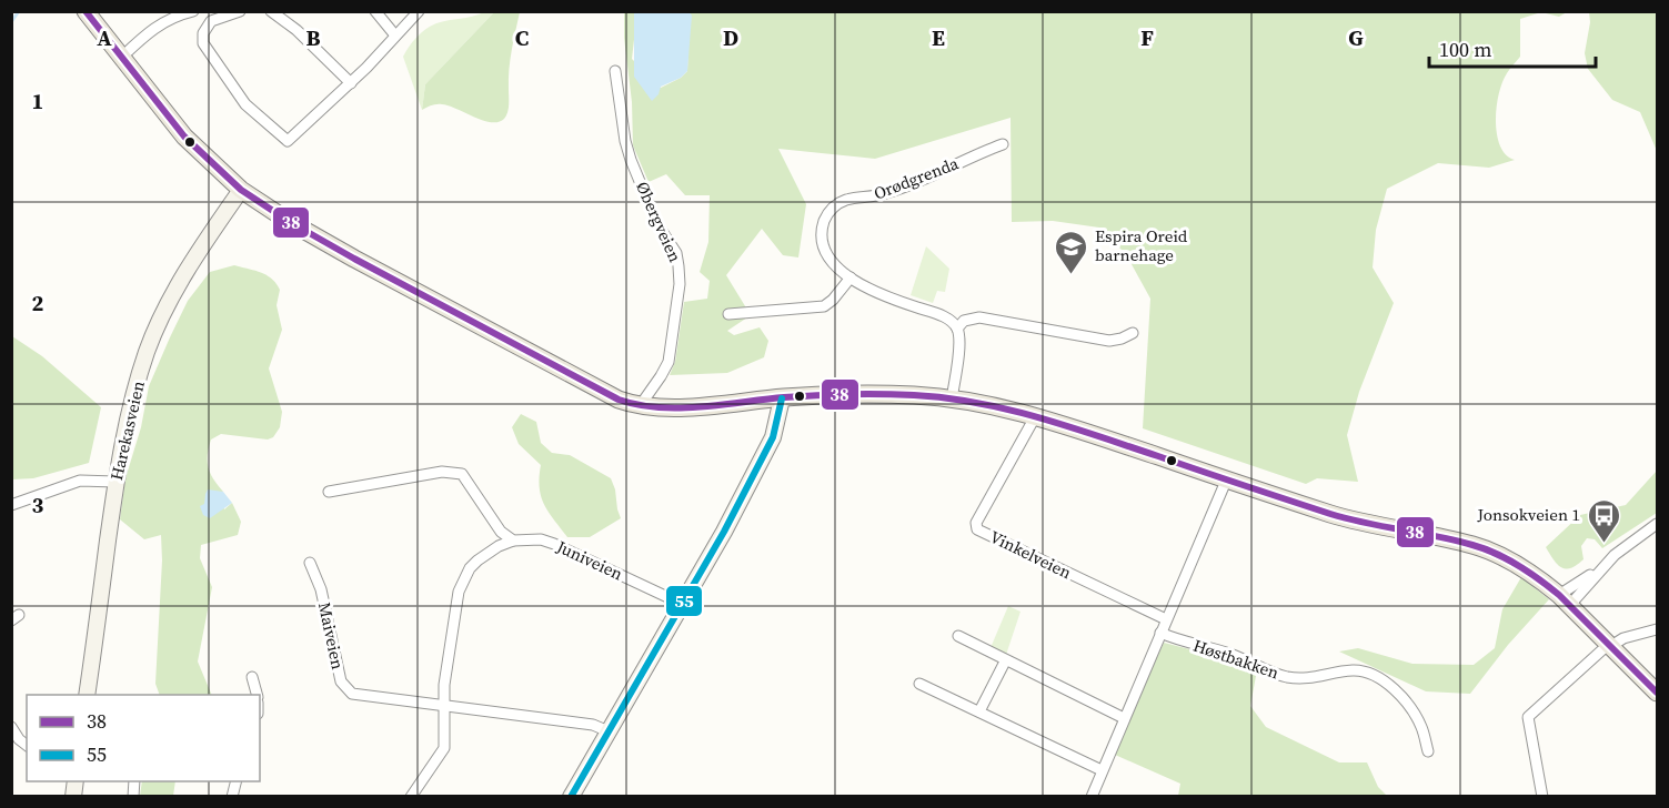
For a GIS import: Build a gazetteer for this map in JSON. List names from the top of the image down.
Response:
{
  "streets": {
    "street": [
      "Orødgrenda",
      "Øbergveien",
      "Harekasveien",
      "Vinkelveien",
      "Juniveien",
      "Maiveien",
      "Høstbakken"
    ]
  },
  "places": {
    "school or university": ["Espira Oreid barnehage"],
    "bus stop": ["Jonsokveien 1"]
  },
  "lines": ["transit line 38", "transit line 55"],
  "legend": ["38", "55"],
  "scale_bar": "100 m",
  "grid": {
    "columns": [
      "A",
      "B",
      "C",
      "D",
      "E",
      "F",
      "G"
    ],
    "rows": ["1", "2", "3"]
  }
}
